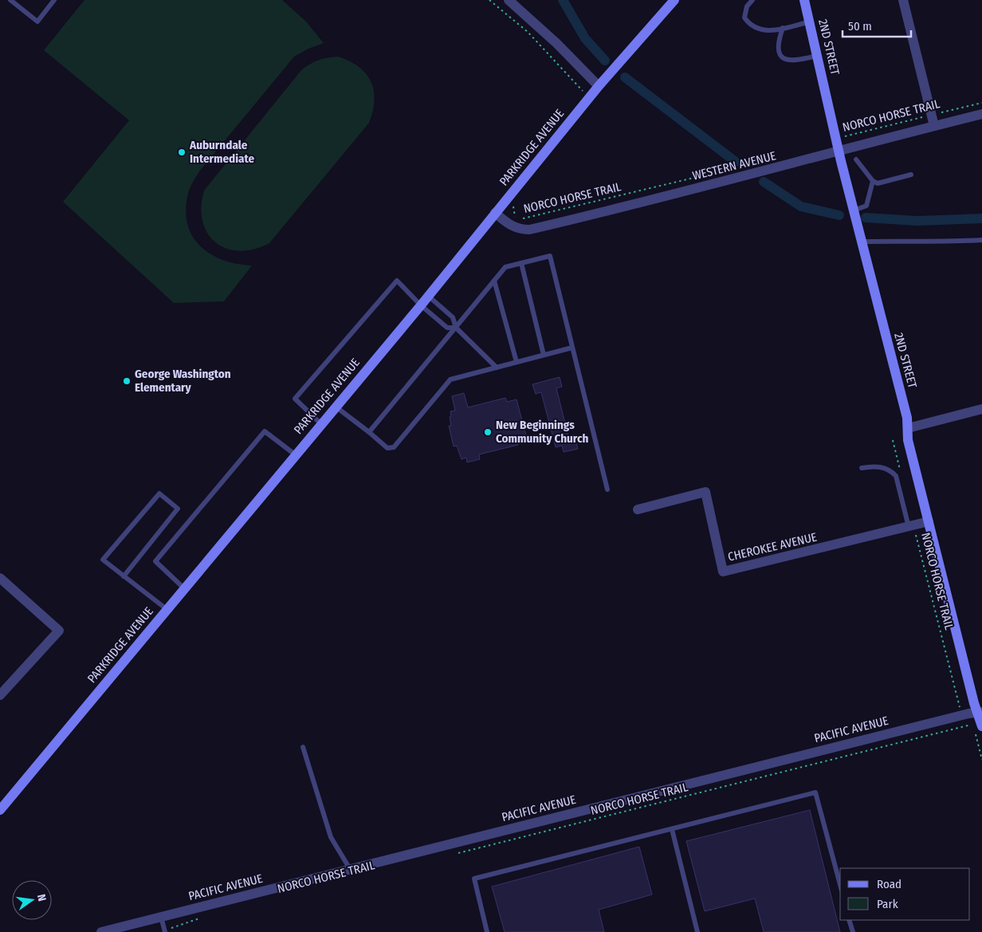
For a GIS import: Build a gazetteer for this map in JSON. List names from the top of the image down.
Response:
{
  "streets": {
    "street": [
      "2ND STREET",
      "PARKRIDGE AVENUE",
      "WESTERN AVENUE",
      "CHEROKEE AVENUE",
      "PACIFIC AVENUE"
    ],
    "path": ["NORCO HORSE TRAIL"]
  },
  "crossings": [
    ["2ND STREET", "NORCO HORSE TRAIL"],
    ["2ND STREET", "WESTERN AVENUE"],
    ["2ND STREET", "CHEROKEE AVENUE"],
    ["2ND STREET", "PACIFIC AVENUE"],
    ["NORCO HORSE TRAIL", "CHEROKEE AVENUE"],
    ["NORCO HORSE TRAIL", "PACIFIC AVENUE"],
    ["PARKRIDGE AVENUE", "WESTERN AVENUE"]
  ],
  "places": ["Auburndale Intermediate", "George Washington Elementary", "New Beginnings Community Church"],
  "legend": ["Road", "Park"],
  "scale_bar": "50 m",
  "north": "right"
}
